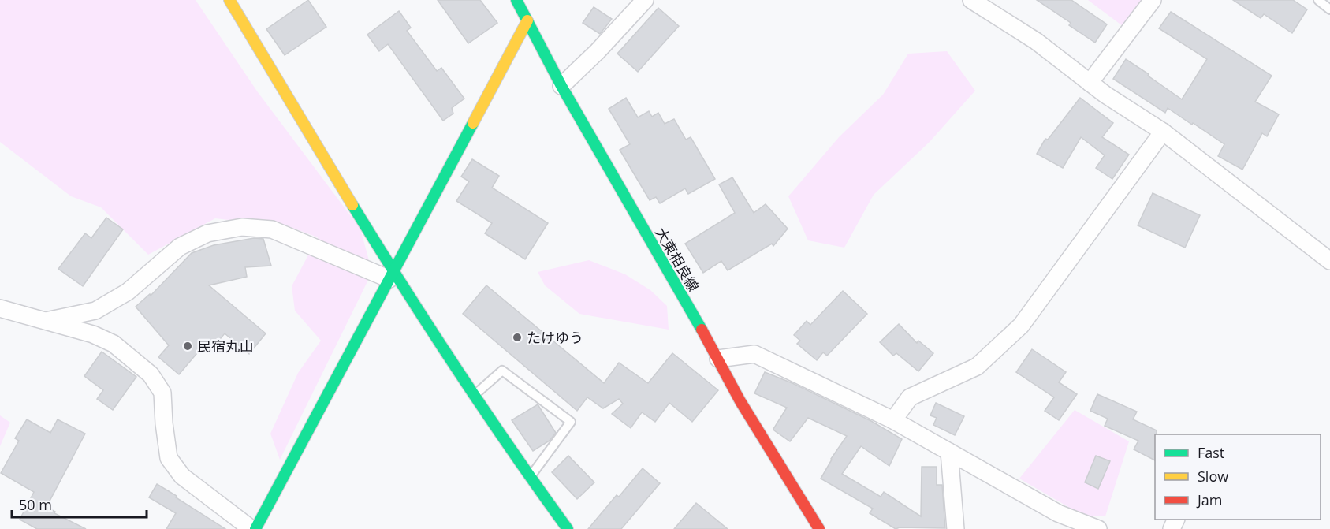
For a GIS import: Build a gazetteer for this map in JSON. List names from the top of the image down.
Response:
{
  "streets": {
    "street": ["大東相良線"]
  },
  "places": ["たけゆう", "民宿丸山"],
  "legend": ["Fast", "Slow", "Jam"],
  "scale_bar": "50 m"
}
